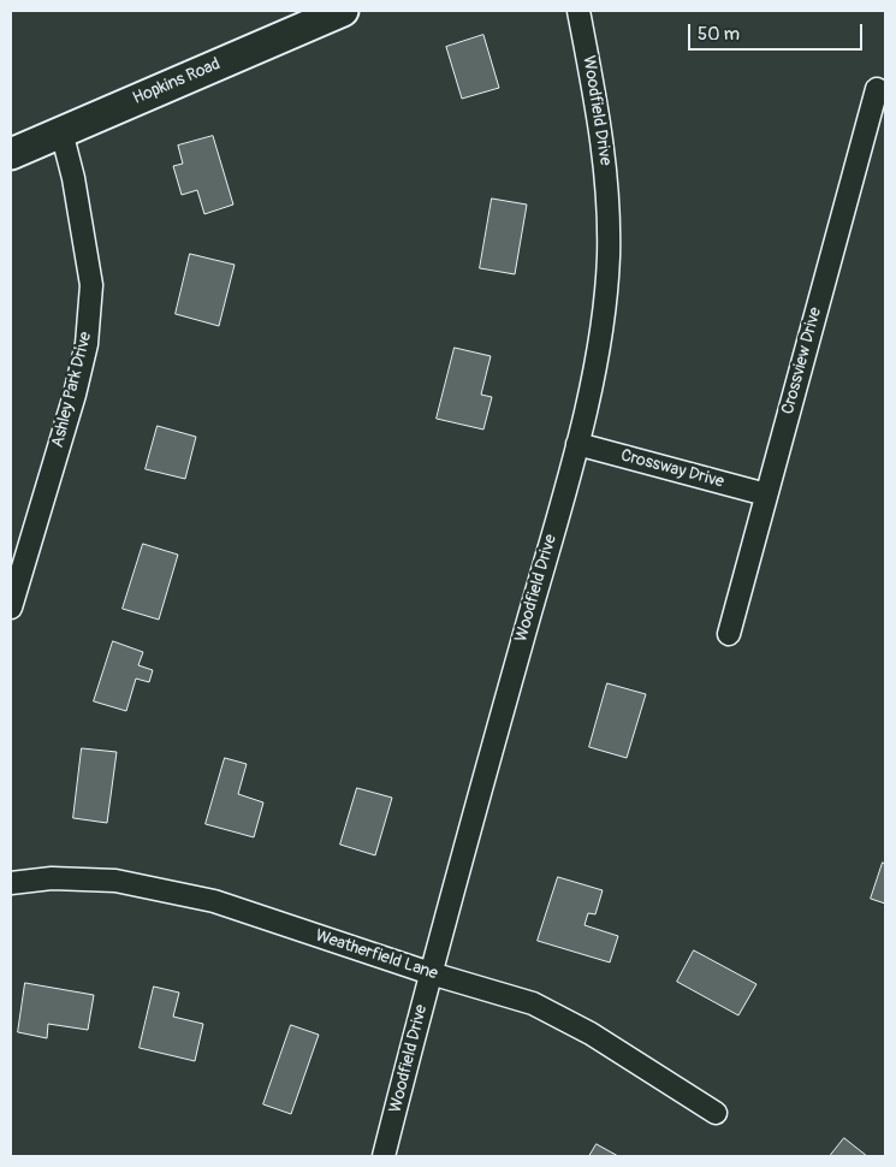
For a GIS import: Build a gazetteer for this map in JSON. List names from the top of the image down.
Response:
{
  "streets": {
    "main road": ["Hopkins Road"],
    "street": [
      "Woodfield Drive",
      "Crossview Drive",
      "Ashley Park Drive",
      "Crossway Drive",
      "Weatherfield Lane"
    ]
  },
  "crossings": [
    ["Hopkins Road", "Ashley Park Drive"],
    ["Woodfield Drive", "Crossway Drive"],
    ["Woodfield Drive", "Weatherfield Lane"],
    ["Crossview Drive", "Crossway Drive"]
  ],
  "scale_bar": "50 m"
}
